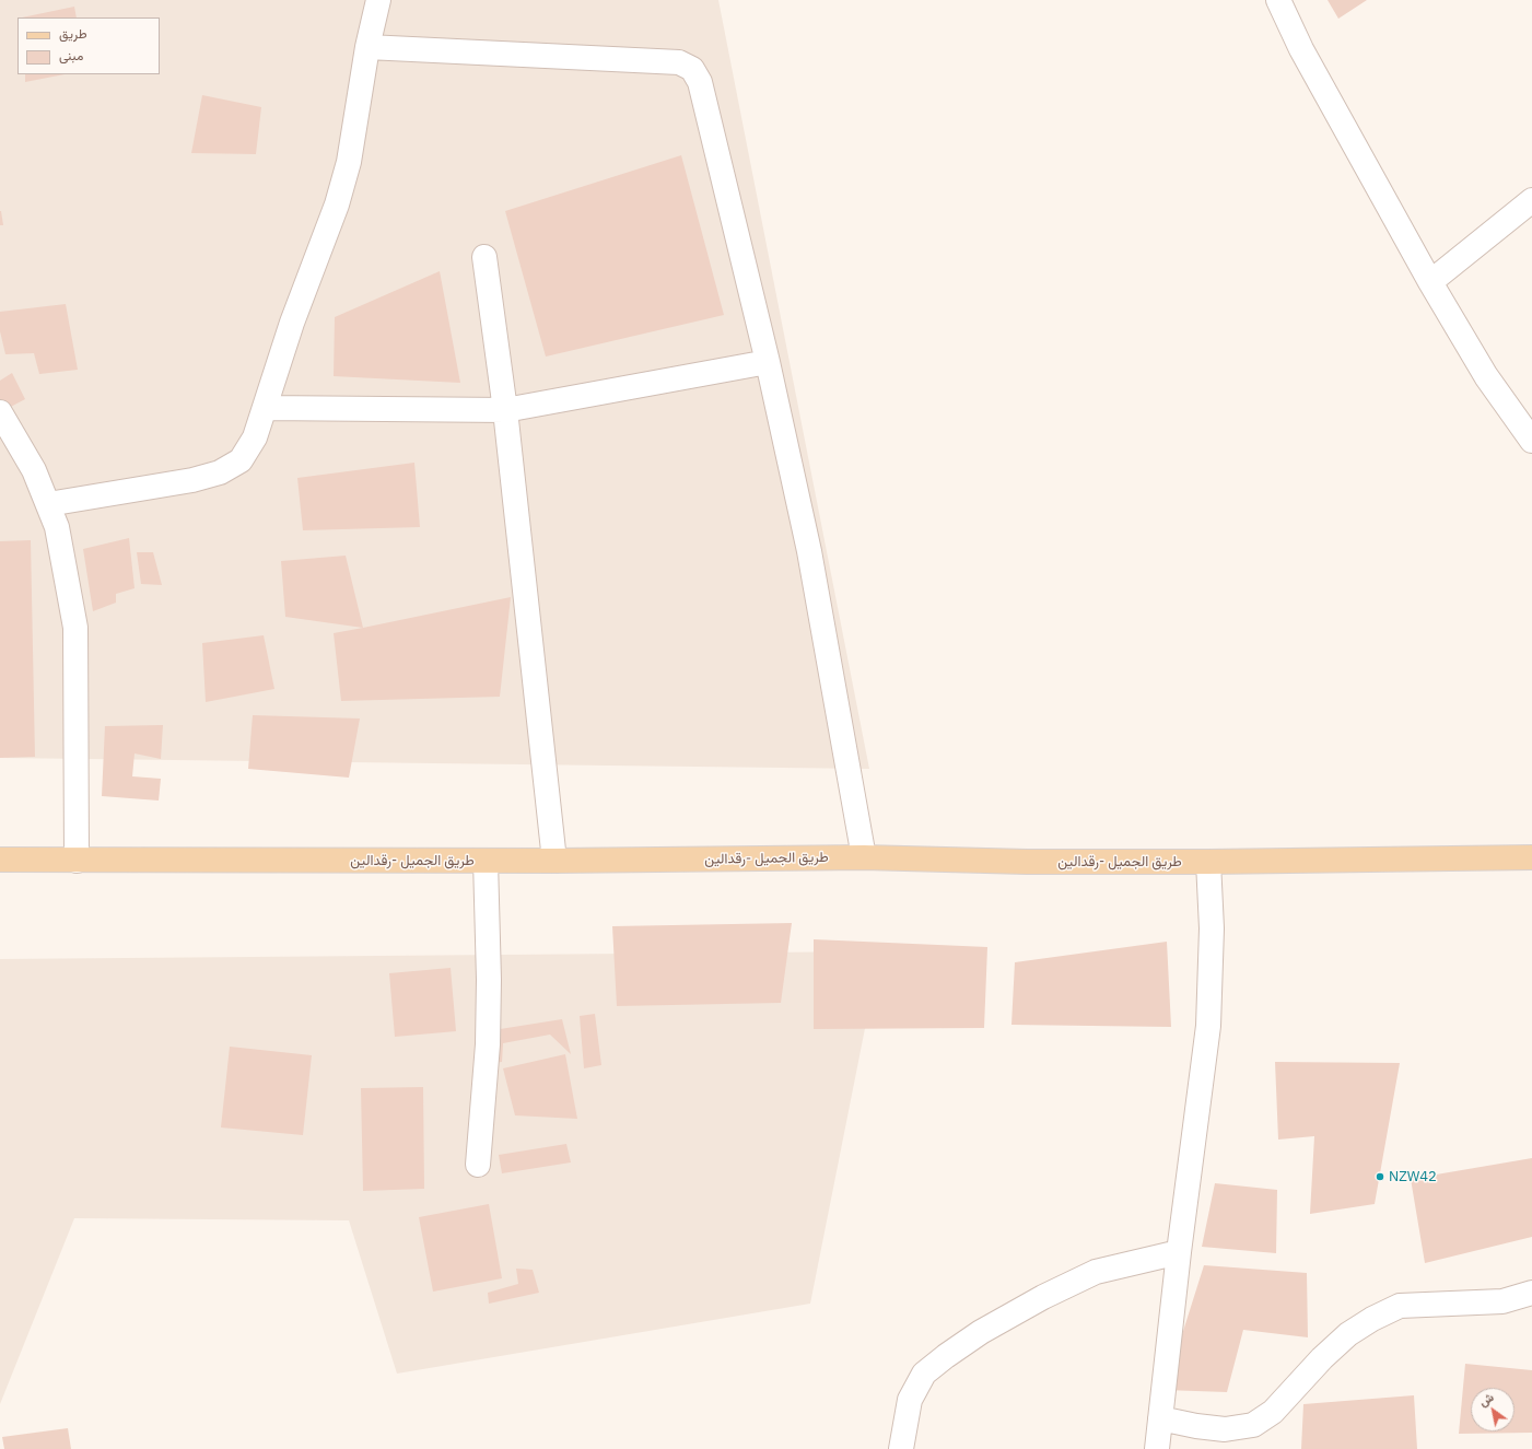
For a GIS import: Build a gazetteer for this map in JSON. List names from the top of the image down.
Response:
{
  "streets": {
    "main road": ["طريق الجميل -رقدالين"]
  },
  "places": ["NZW42"],
  "legend": ["طريق", "مبنى"],
  "north": "top left"
}
